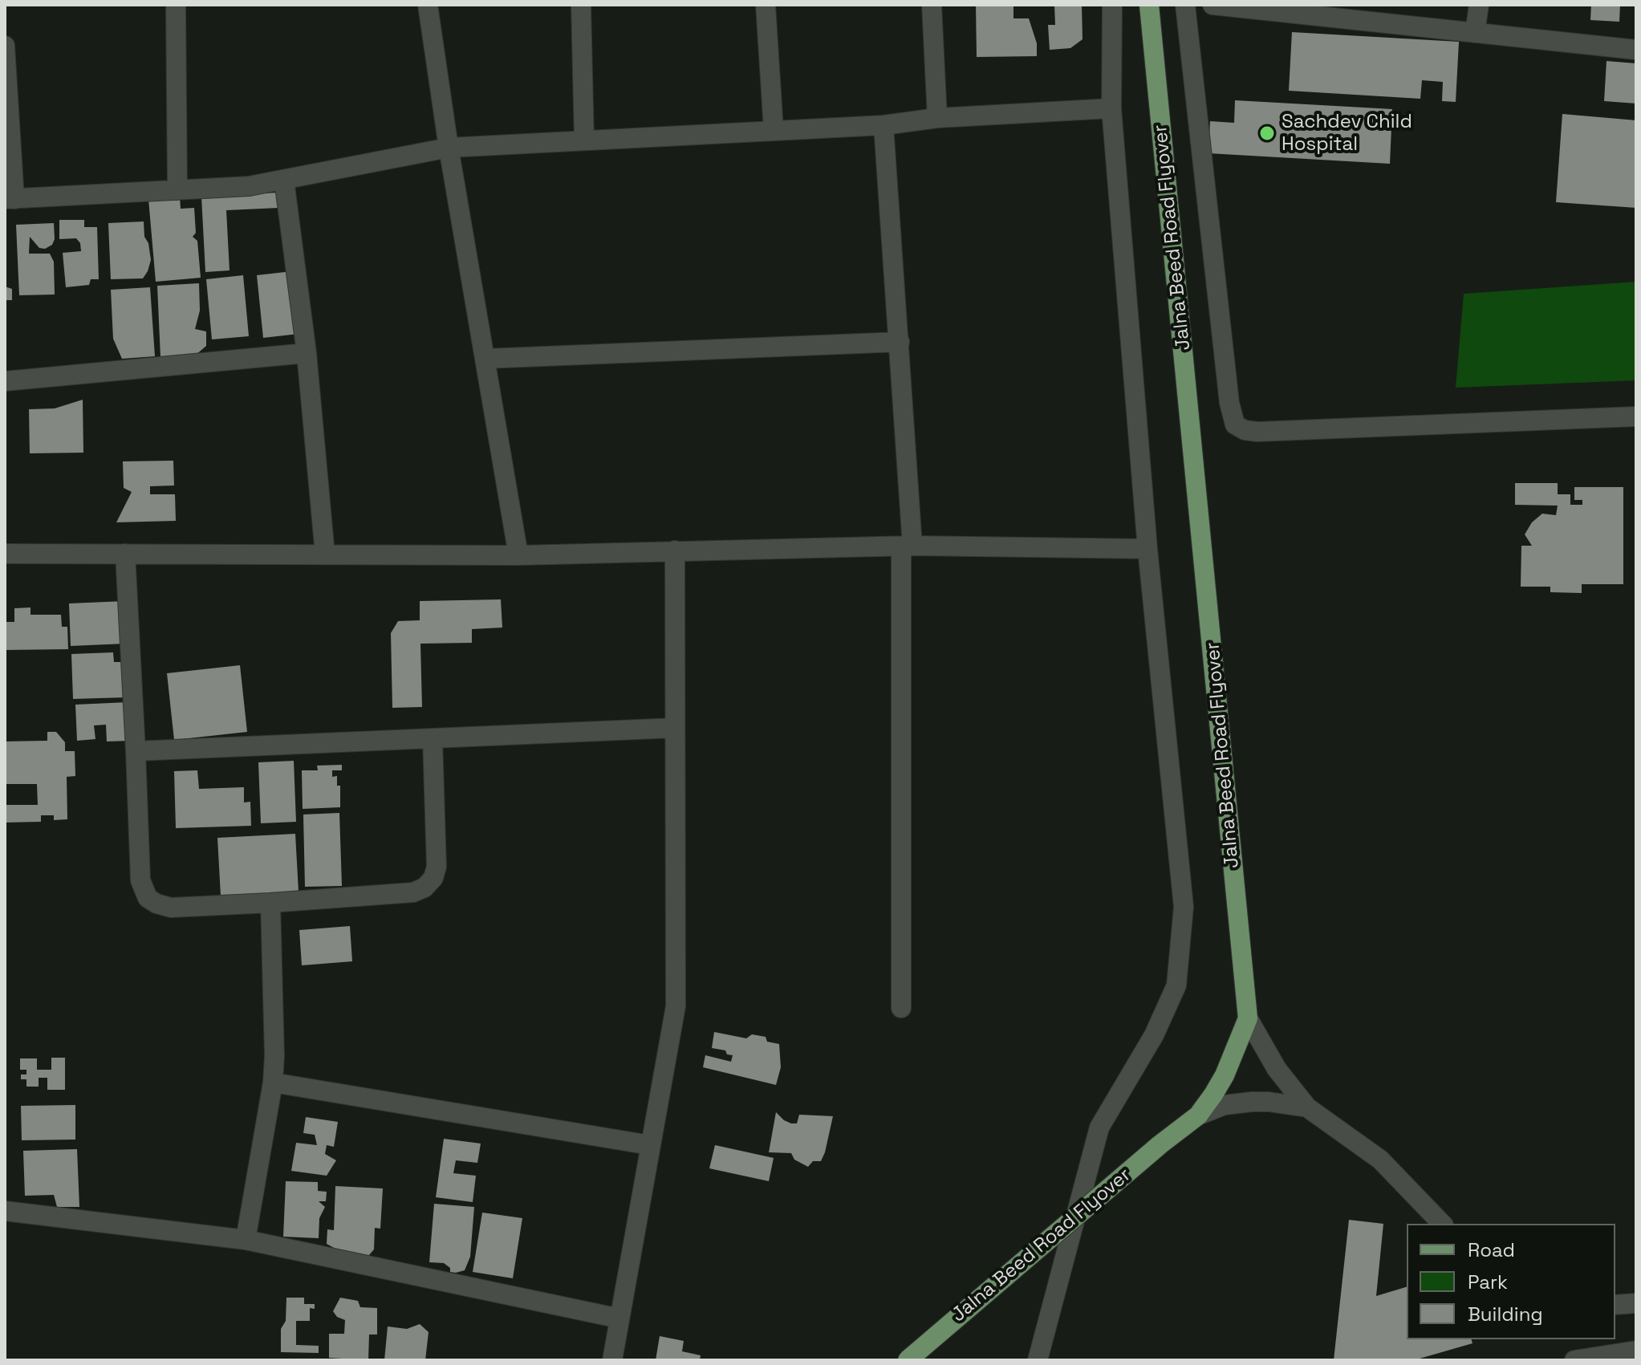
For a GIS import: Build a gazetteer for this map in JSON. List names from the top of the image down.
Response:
{
  "streets": {
    "main road": ["Jalna Beed Road Flyover"]
  },
  "places": ["Sachdev Child Hospital"],
  "legend": ["Road", "Park", "Building"]
}
